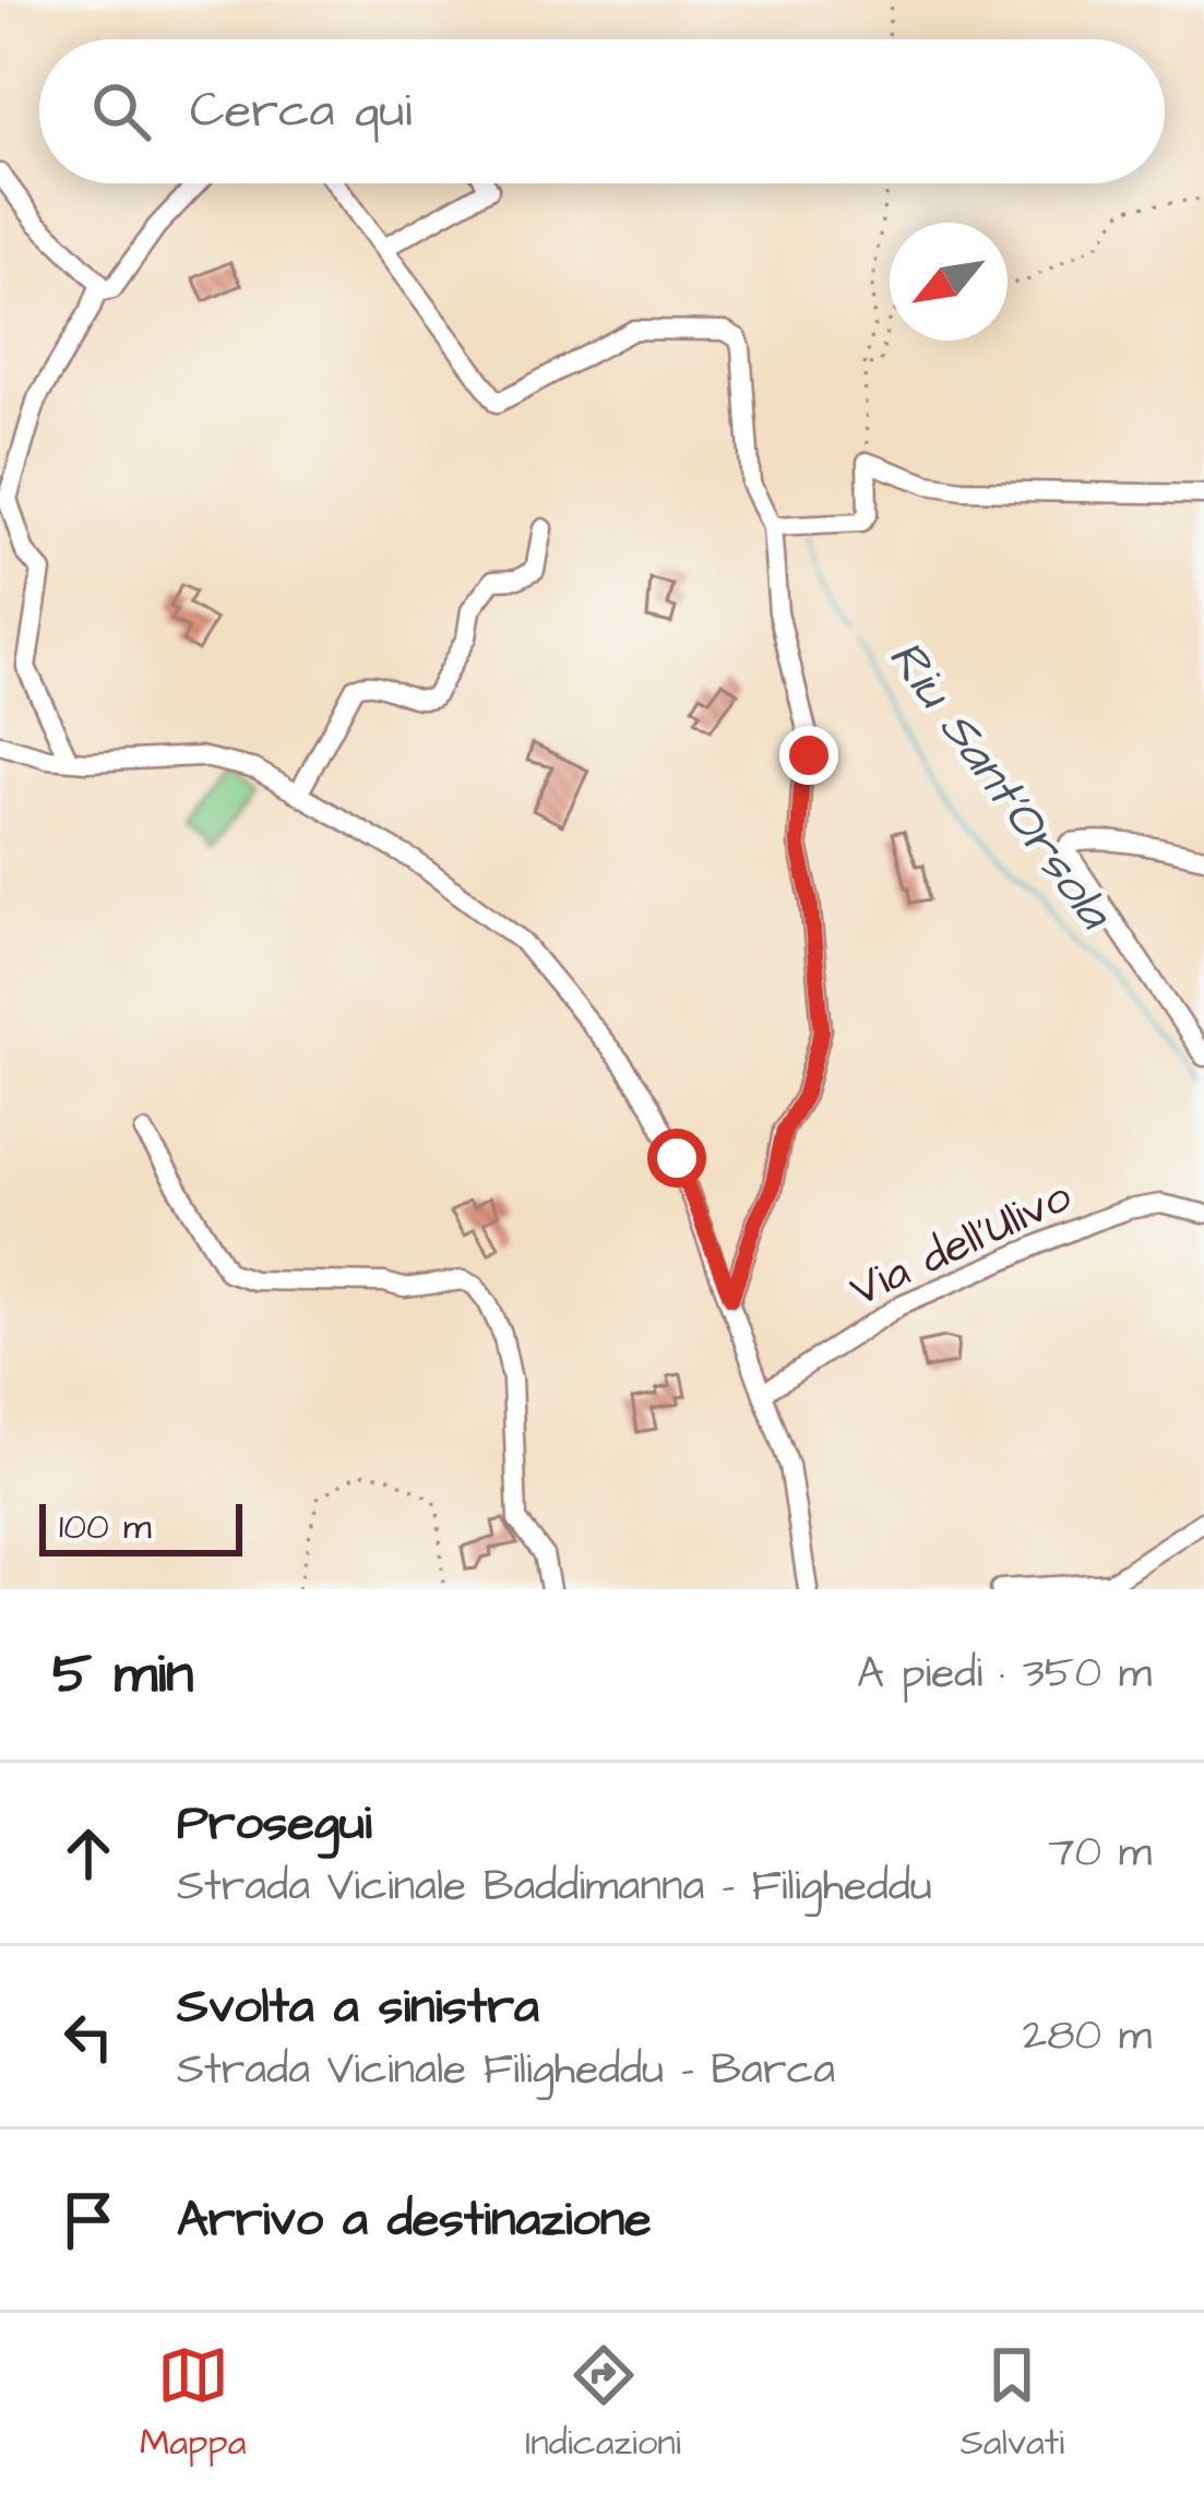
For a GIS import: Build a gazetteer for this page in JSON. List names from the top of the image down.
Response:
{
  "streets": {
    "street": ["Via dell'Ulivo"]
  },
  "water": ["Riu Sant'Orsola"],
  "scale_bar": "100 m",
  "north": "bottom left",
  "page": {
    "search": "Cerca qui",
    "scale": "100 m",
    "heading": ["5 min", "A piedi · 350 m"],
    "list": [
      ["Prosegui", "Strada Vicinale Baddimanna - Filigheddu", "70 m"],
      ["Svolta a sinistra", "Strada Vicinale Filigheddu - Barca", "280 m"],
      "Arrivo a destinazione"
    ],
    "nav": ["Mappa", "Indicazioni", "Salvati"]
  }
}
